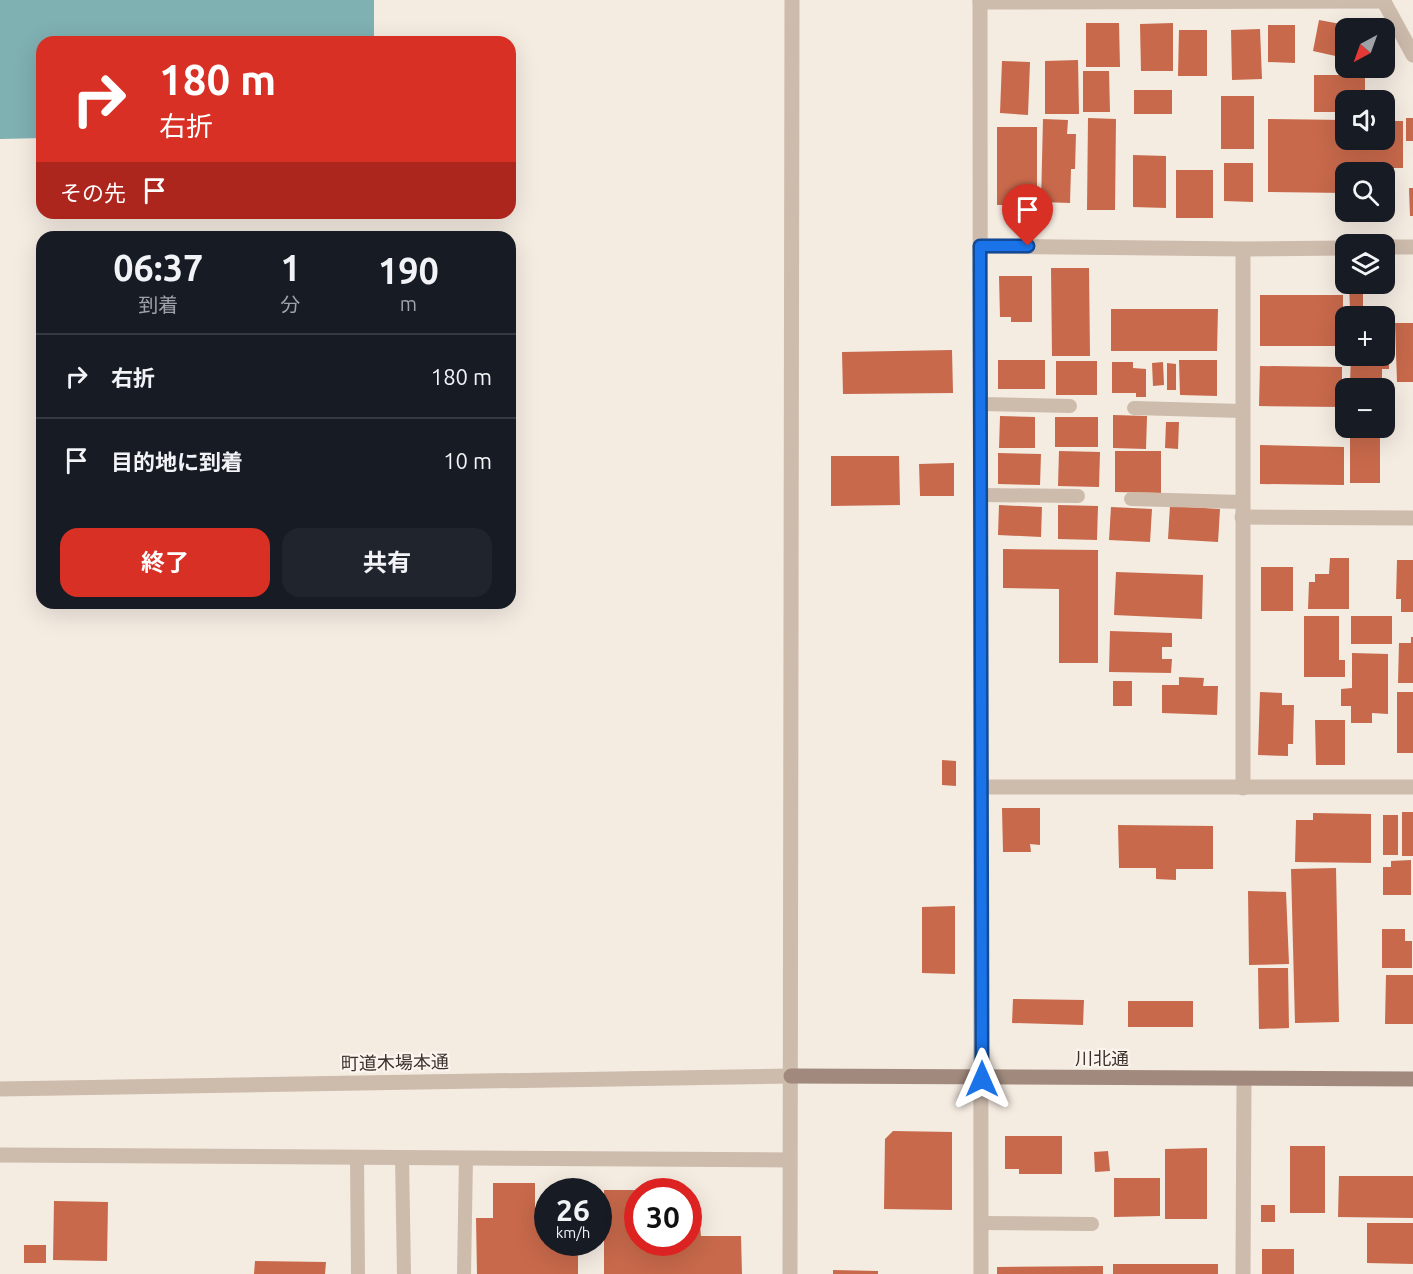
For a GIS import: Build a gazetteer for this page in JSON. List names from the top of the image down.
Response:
{
  "streets": {
    "street": ["川北通", "町道木場本通"]
  },
  "crossings": [
    ["川北通", "町道木場本通"]
  ],
  "north": "bottom left",
  "page": {
    "map_buttons": ["+", "−"],
    "turn": ["180 m", "右折"],
    "then": "その先",
    "eta": [
      "06:37",
      "到着",
      "1",
      "分",
      "190",
      "m"
    ],
    "list": [
      {
        "name": "右折",
        "value": "180 m"
      },
      {
        "name": "目的地に到着",
        "value": "10 m"
      }
    ],
    "buttons": ["終了", "共有"],
    "speed": "26 km/h",
    "limit": "30"
  }
}
